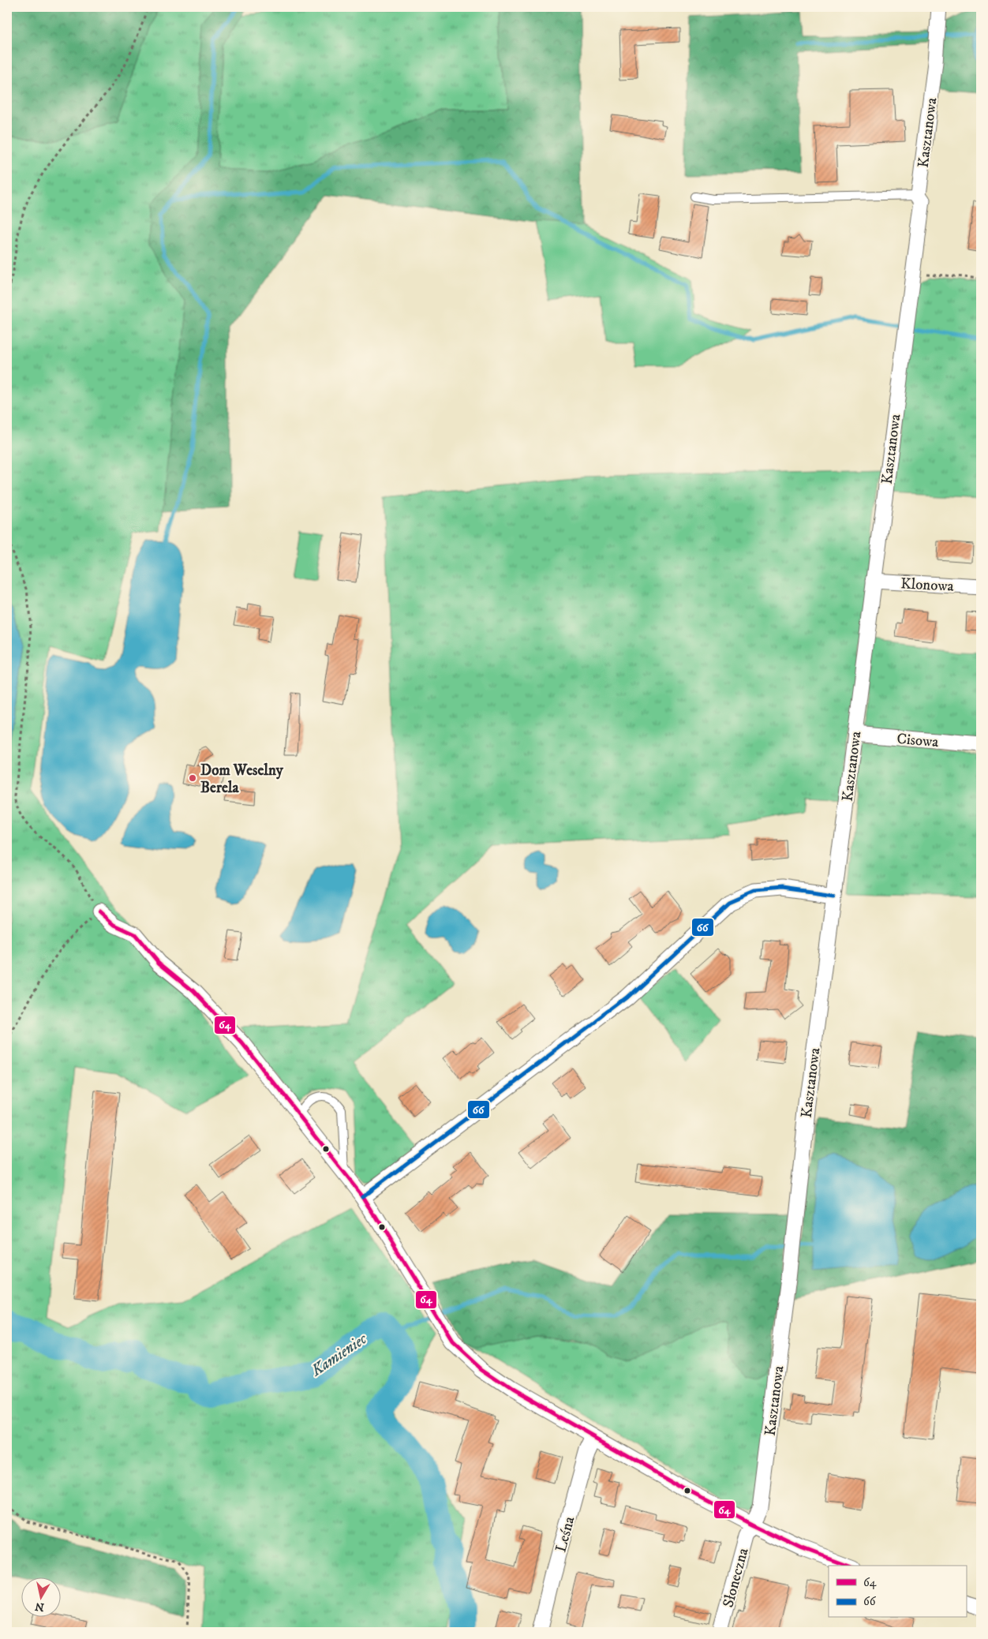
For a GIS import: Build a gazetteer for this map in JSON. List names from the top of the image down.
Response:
{
  "streets": {
    "street": [
      "Kasztanowa",
      "Klonowa",
      "Cisowa",
      "Leśna",
      "Słoneczna"
    ]
  },
  "crossings": [
    ["Kasztanowa", "Klonowa"],
    ["Kasztanowa", "Cisowa"],
    ["Kasztanowa", "Słoneczna"]
  ],
  "water": ["Kamieniec"],
  "places": ["Dom Weselny Berela"],
  "lines": ["transit line 66", "transit line 64"],
  "legend": ["64", "66"],
  "north": "bottom"
}
